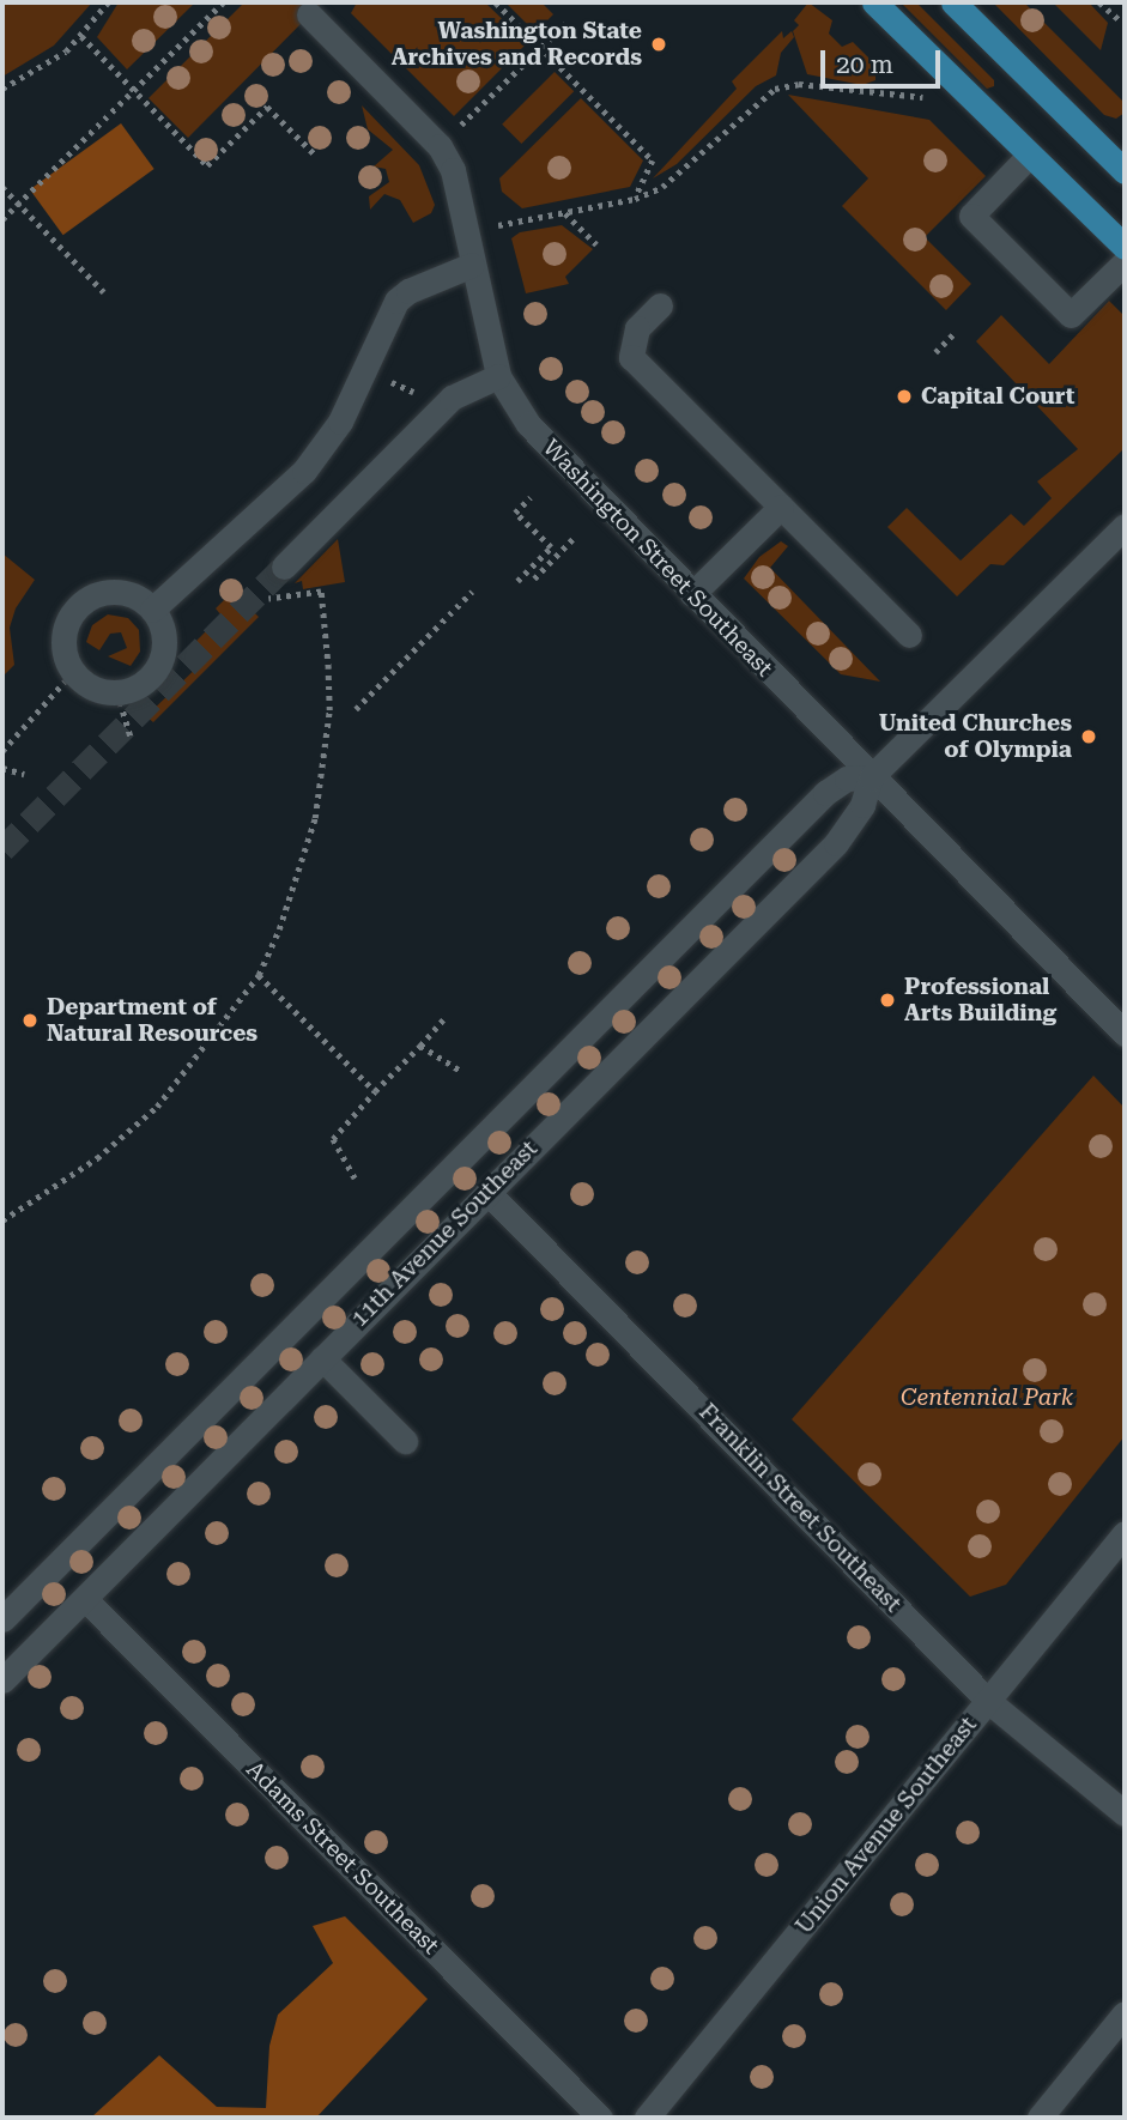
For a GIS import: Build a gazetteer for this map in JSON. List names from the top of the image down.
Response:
{
  "streets": {
    "street": [
      "Washington Street Southeast",
      "11th Avenue Southeast",
      "Franklin Street Southeast",
      "Union Avenue Southeast",
      "Adams Street Southeast"
    ]
  },
  "crossings": [
    ["Washington Street Southeast", "11th Avenue Southeast"],
    ["11th Avenue Southeast", "Franklin Street Southeast"],
    ["11th Avenue Southeast", "Adams Street Southeast"],
    ["Franklin Street Southeast", "Union Avenue Southeast"]
  ],
  "parks": ["Centennial Park"],
  "places": [
    "Washington State Archives and Records",
    "Capital Court",
    "United Churches of Olympia",
    "Professional Arts Building",
    "Department of Natural Resources"
  ],
  "scale_bar": "20 m"
}
